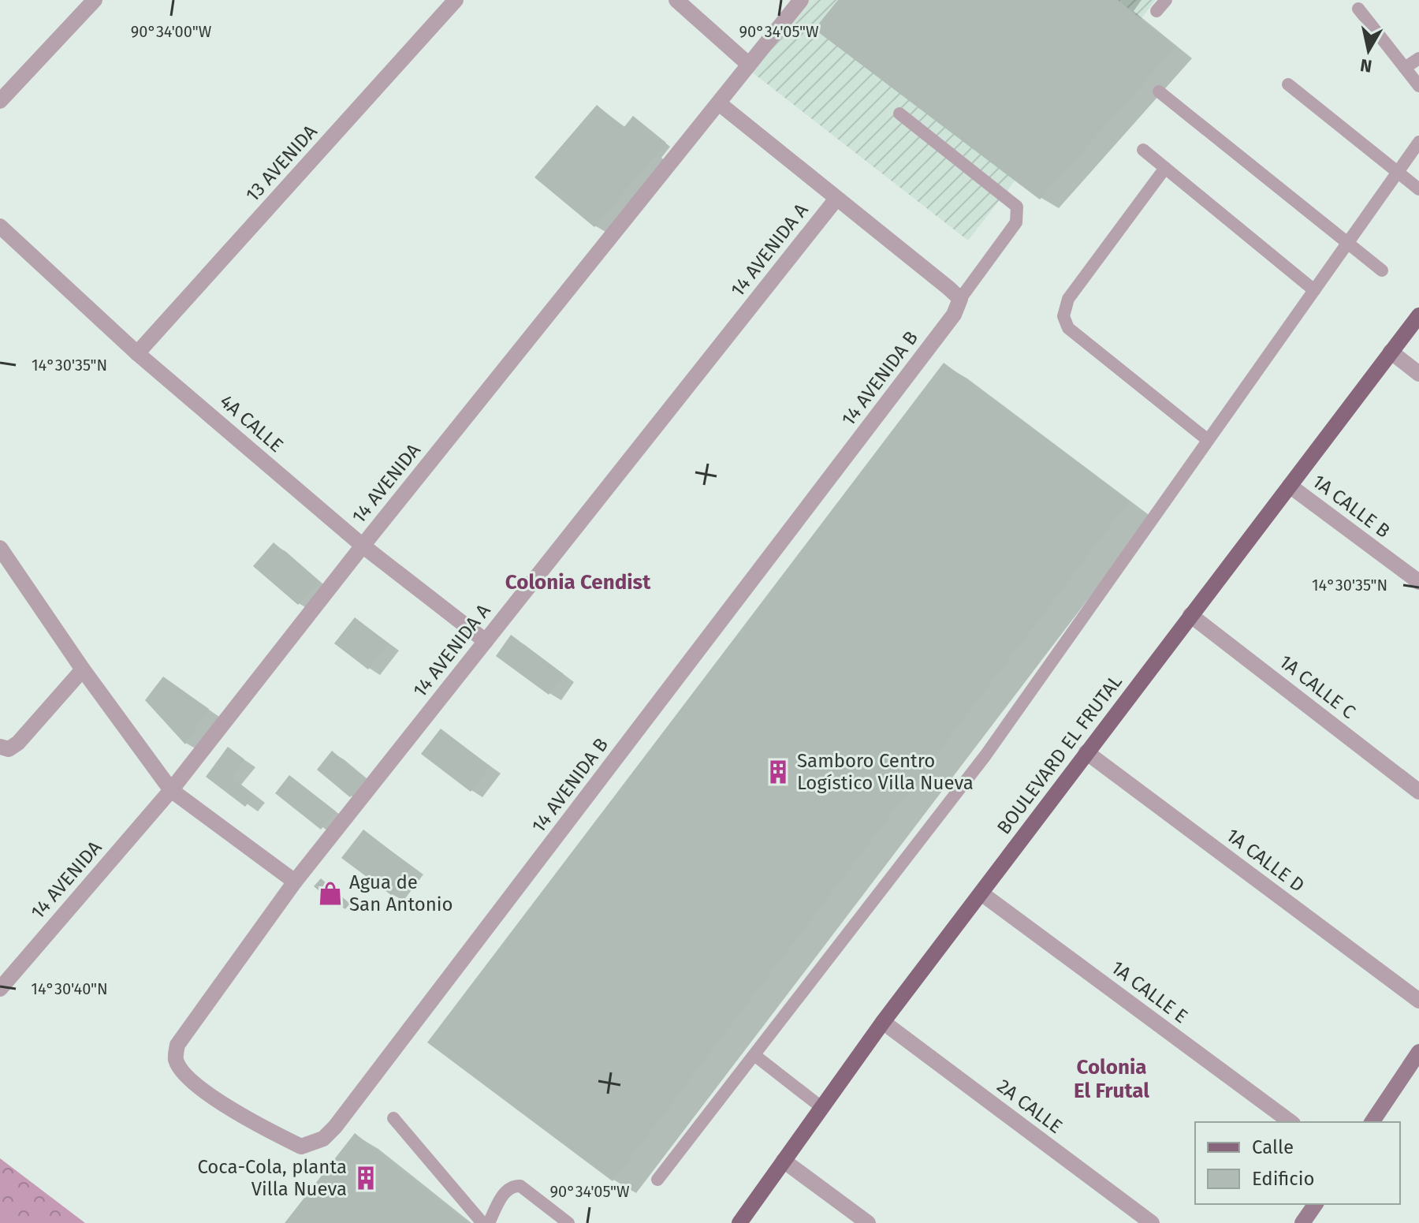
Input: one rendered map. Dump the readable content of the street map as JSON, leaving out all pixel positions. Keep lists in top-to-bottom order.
{
  "streets": {
    "main road": ["BOULEVARD EL FRUTAL"],
    "street": [
      "13 AVENIDA",
      "14 AVENIDA A",
      "14 AVENIDA B",
      "4A CALLE",
      "14 AVENIDA",
      "1A CALLE B",
      "1A CALLE C",
      "1A CALLE D",
      "1A CALLE E",
      "2A CALLE"
    ]
  },
  "crossings": [
    ["13 AVENIDA", "4A CALLE"],
    ["14 AVENIDA A", "14 AVENIDA B"],
    ["14 AVENIDA A", "4A CALLE"],
    ["4A CALLE", "14 AVENIDA"],
    ["1A CALLE B", "BOULEVARD EL FRUTAL"],
    ["1A CALLE C", "BOULEVARD EL FRUTAL"],
    ["BOULEVARD EL FRUTAL", "1A CALLE D"],
    ["BOULEVARD EL FRUTAL", "1A CALLE E"],
    ["BOULEVARD EL FRUTAL", "2A CALLE"]
  ],
  "districts": ["Colonia Cendist", "Colonia El Frutal"],
  "places": {
    "building": ["Samboro Centro Logístico Villa Nueva", "Coca-Cola, planta Villa Nueva"],
    "shop": ["Agua de San Antonio"]
  },
  "legend": ["Calle", "Edificio"],
  "north": "bottom",
  "coordinates": [
    "90°34'00\"W",
    "90°34'05\"W",
    "14°30'35\"N",
    "14°30'40\"N"
  ]
}
